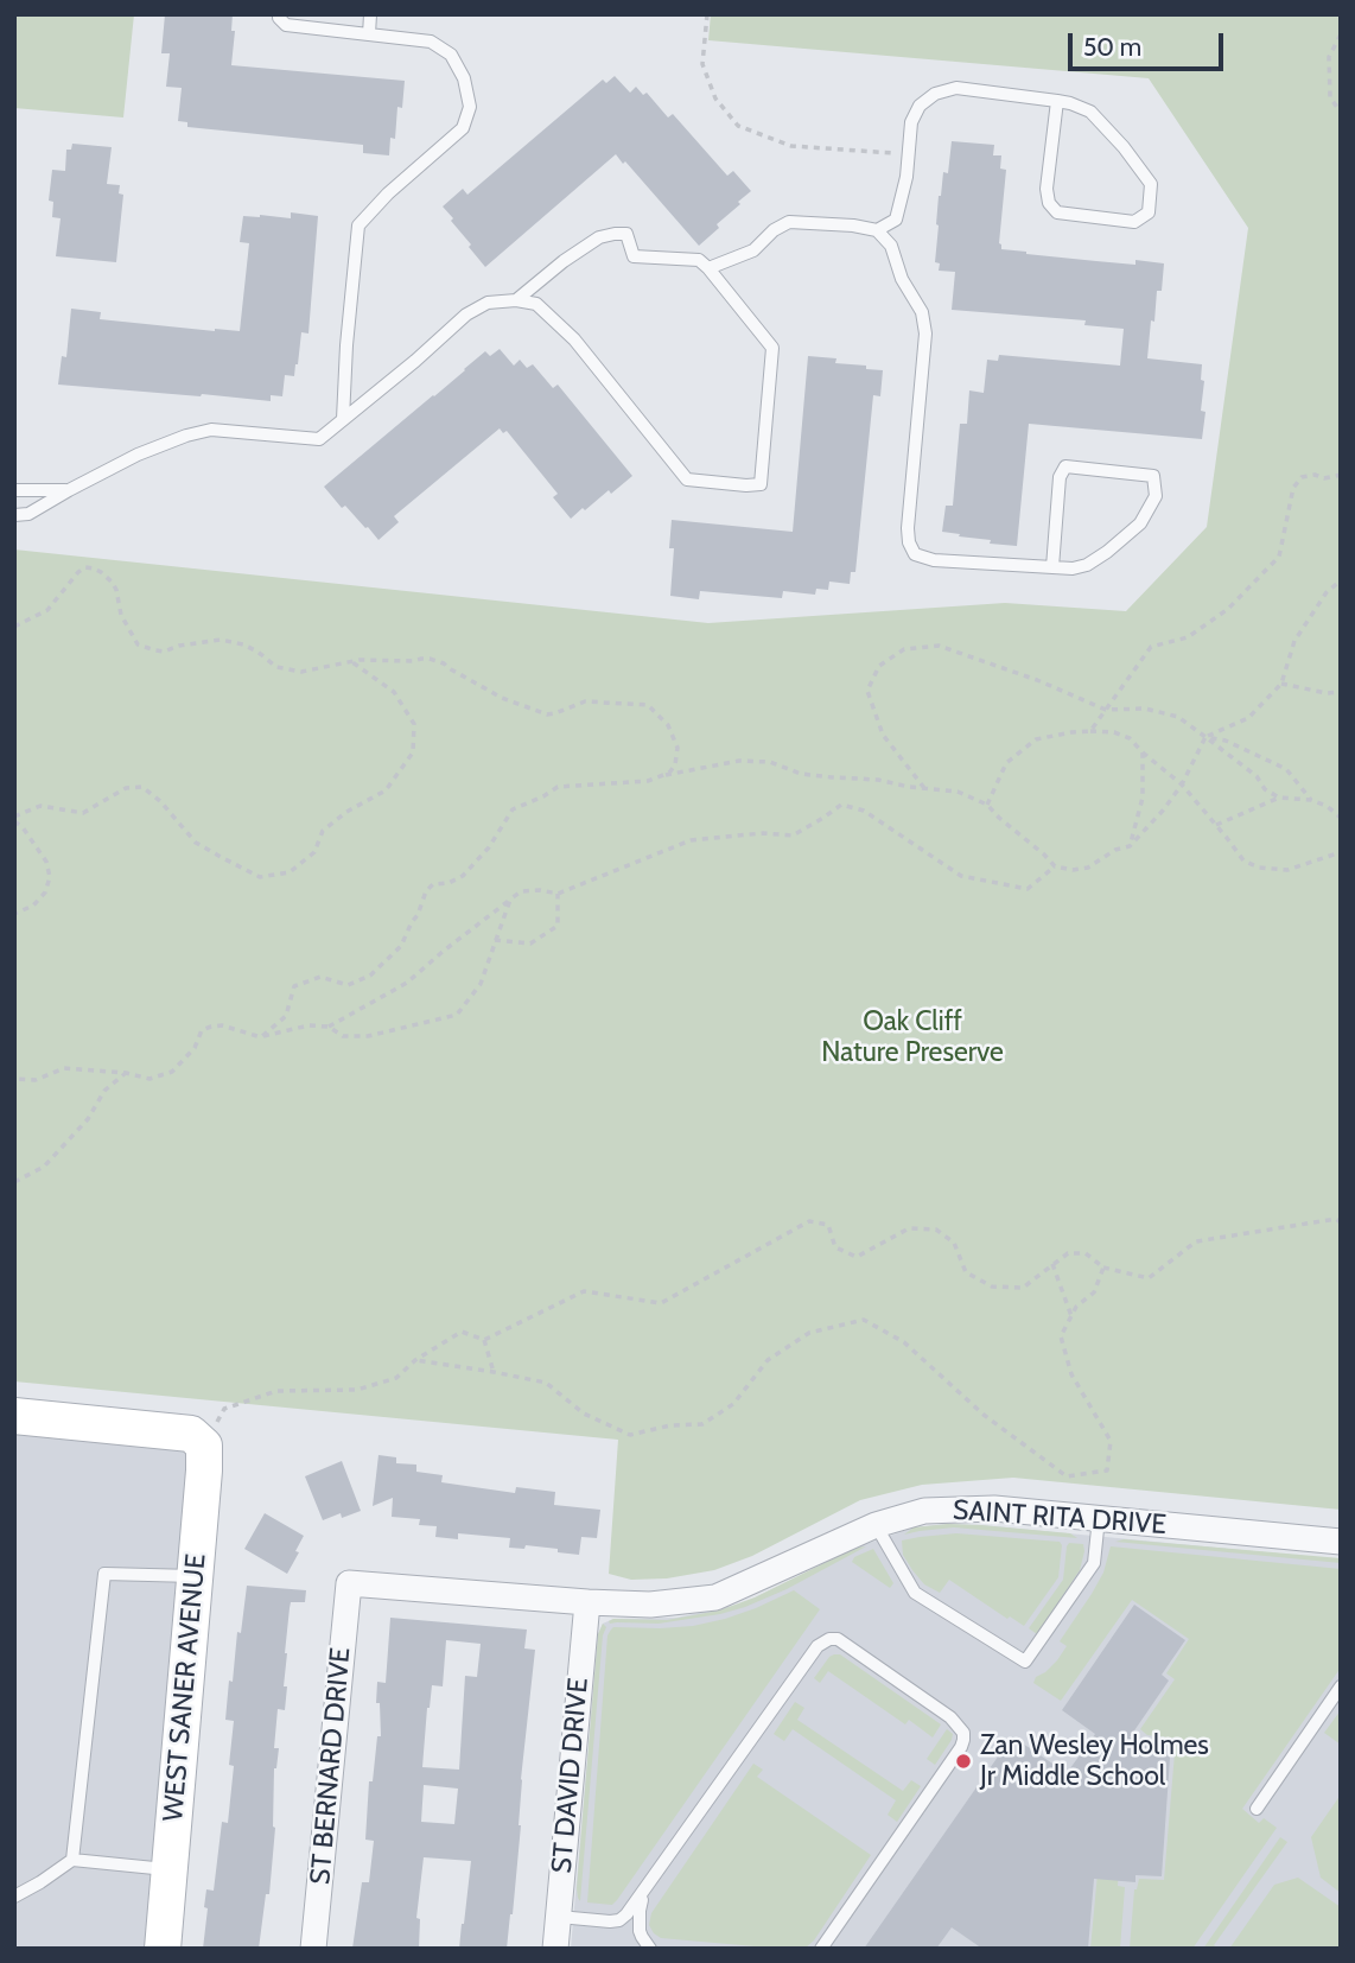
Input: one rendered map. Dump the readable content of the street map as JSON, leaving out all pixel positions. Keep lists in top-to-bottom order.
{
  "streets": {
    "street": [
      "SAINT RITA DRIVE",
      "WEST SANER AVENUE",
      "ST BERNARD DRIVE",
      "ST DAVID DRIVE"
    ]
  },
  "crossings": [
    ["SAINT RITA DRIVE", "ST BERNARD DRIVE"],
    ["SAINT RITA DRIVE", "ST DAVID DRIVE"]
  ],
  "parks": ["Oak Cliff Nature Preserve"],
  "places": ["Zan Wesley Holmes Jr Middle School"],
  "scale_bar": "50 m"
}
